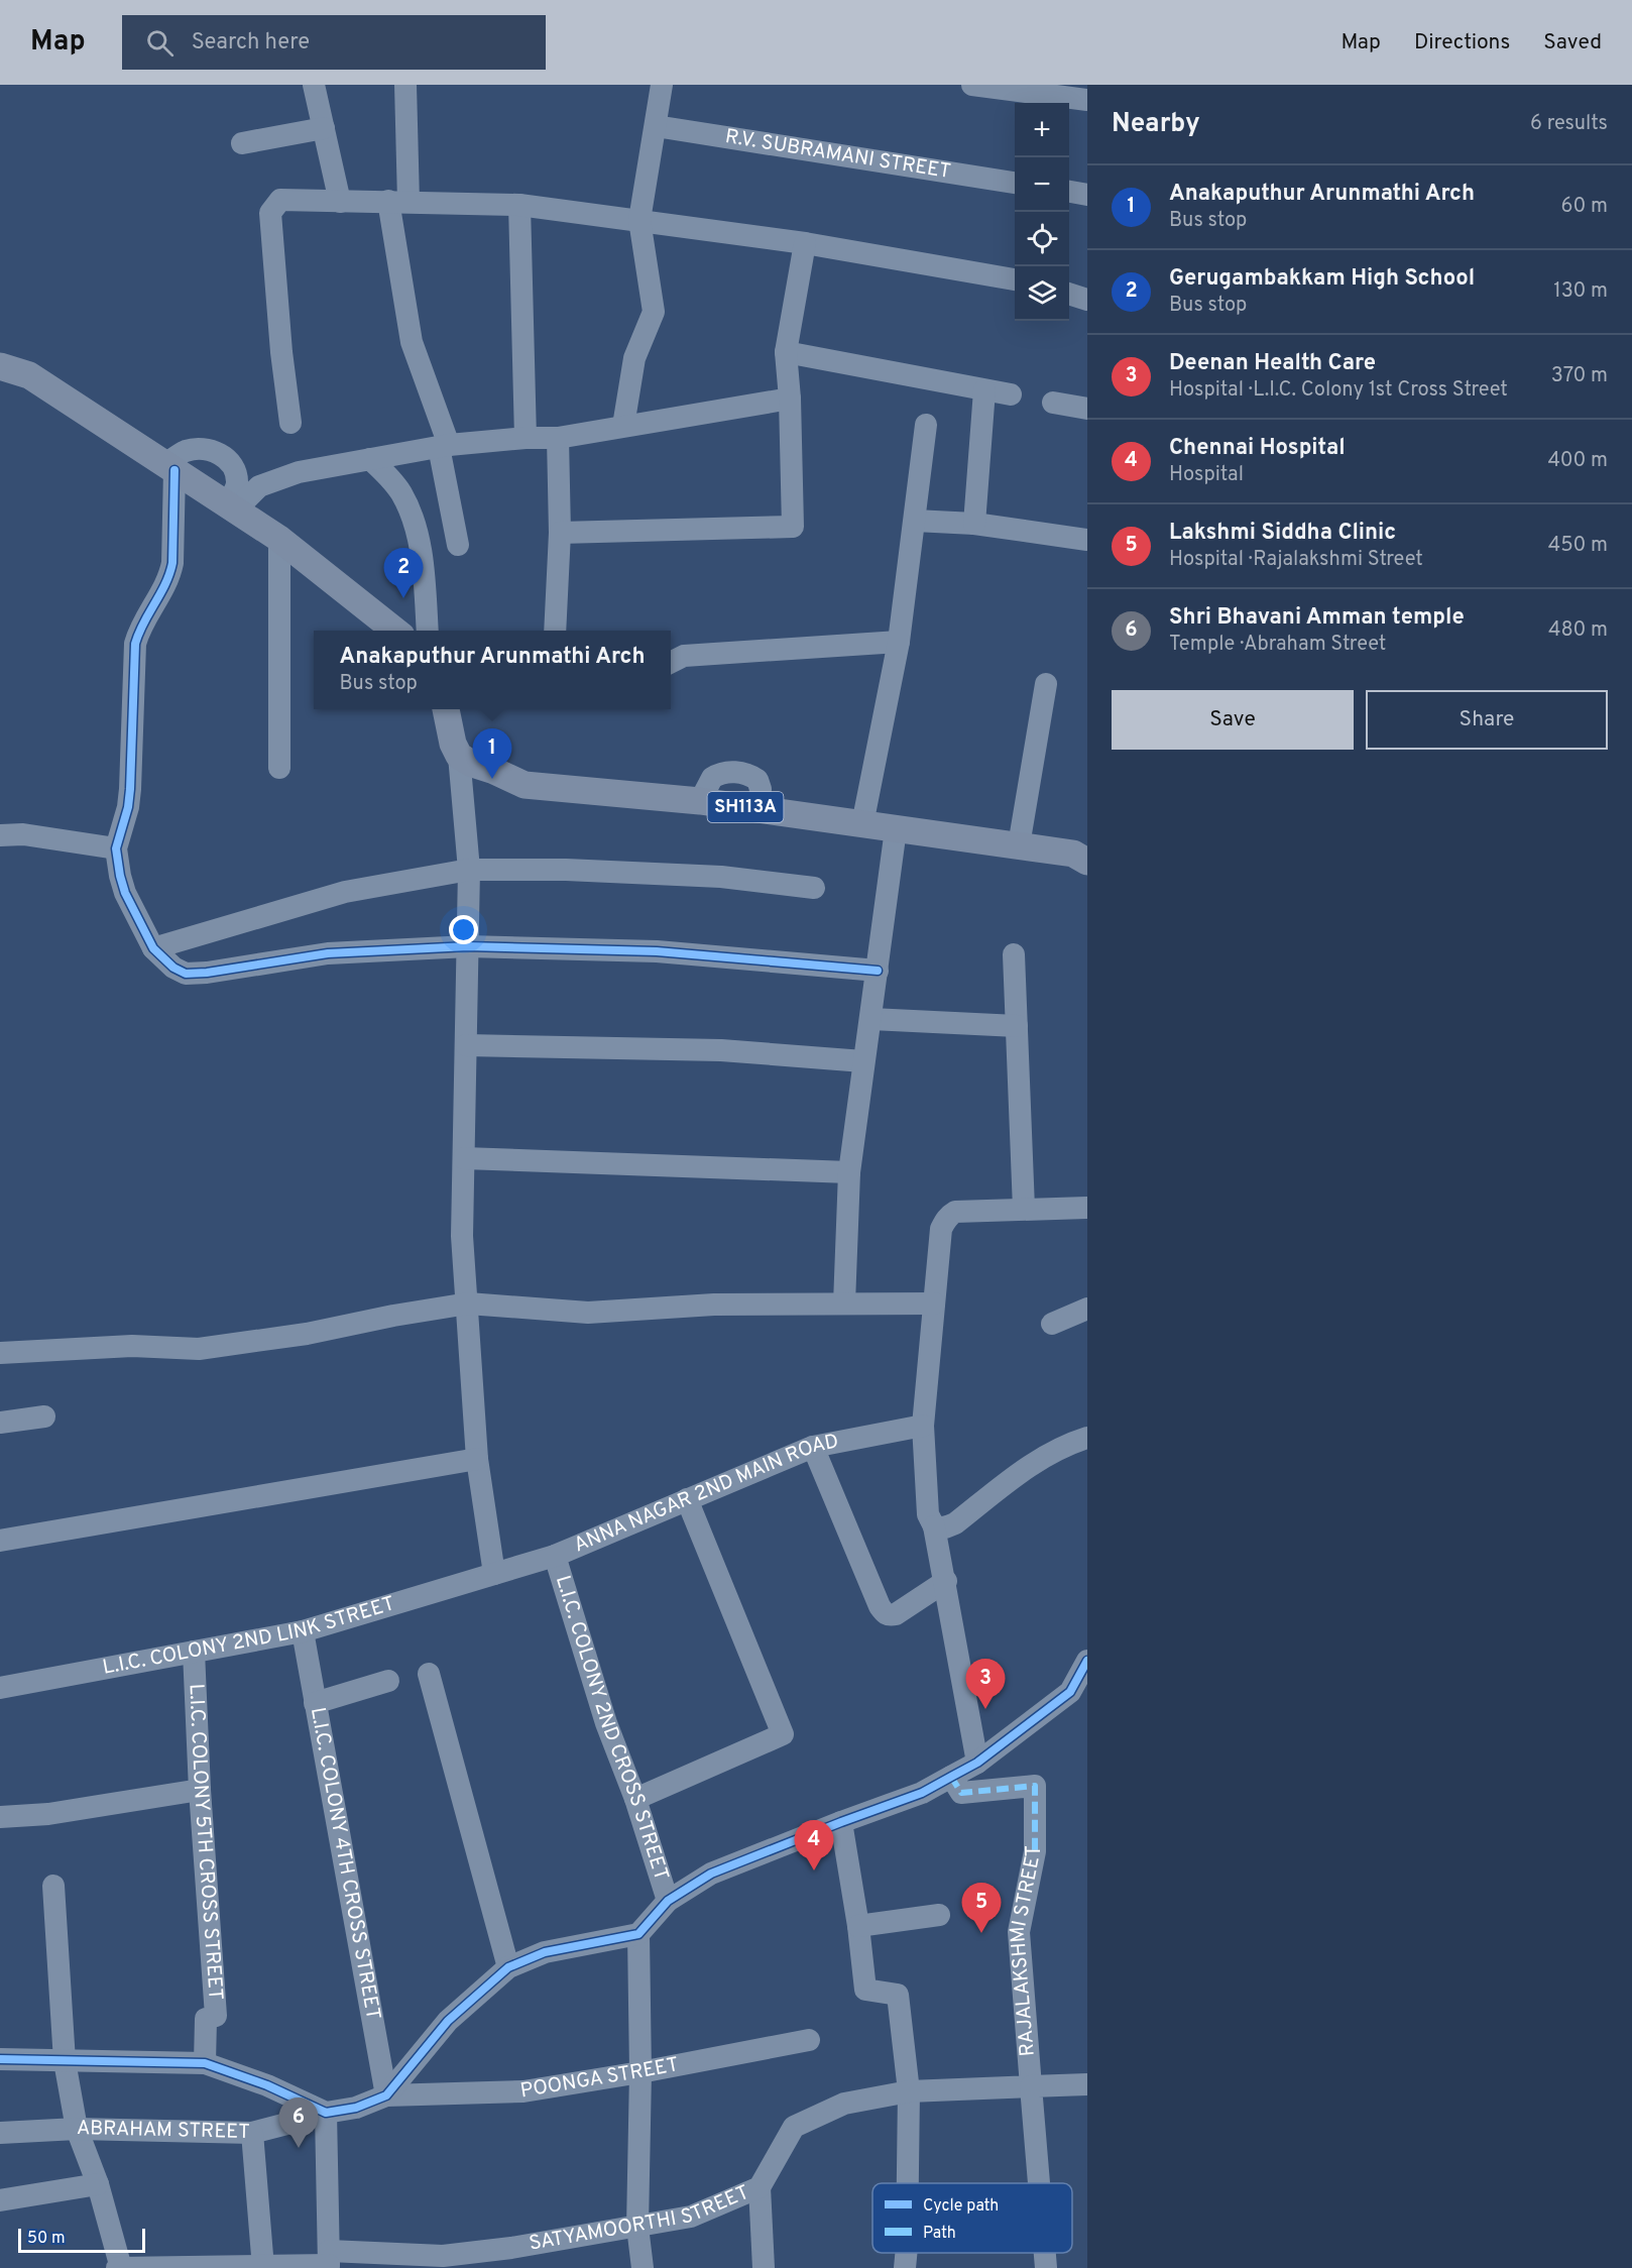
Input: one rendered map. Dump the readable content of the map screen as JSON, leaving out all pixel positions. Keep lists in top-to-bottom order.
{
  "streets": {
    "main road": ["SH113A"],
    "street": [
      "R.V. SUBRAMANI STREET",
      "ANNA NAGAR 2ND MAIN ROAD",
      "L.I.C. COLONY 2ND LINK STREET",
      "L.I.C. COLONY 2ND CROSS STREET",
      "L.I.C. COLONY 5TH CROSS STREET",
      "L.I.C. COLONY 4TH CROSS STREET",
      "RAJALAKSHMI STREET",
      "POONGA STREET",
      "ABRAHAM STREET",
      "SATYAMOORTHI STREET"
    ]
  },
  "crossings": [
    ["ANNA NAGAR 2ND MAIN ROAD", "L.I.C. COLONY 2ND LINK STREET"],
    ["ANNA NAGAR 2ND MAIN ROAD", "L.I.C. COLONY 2ND CROSS STREET"],
    ["L.I.C. COLONY 2ND LINK STREET", "L.I.C. COLONY 5TH CROSS STREET"],
    ["L.I.C. COLONY 2ND LINK STREET", "L.I.C. COLONY 4TH CROSS STREET"],
    ["L.I.C. COLONY 4TH CROSS STREET", "POONGA STREET"],
    ["L.I.C. COLONY 4TH CROSS STREET", "ABRAHAM STREET"],
    ["RAJALAKSHMI STREET", "SATYAMOORTHI STREET"],
    ["POONGA STREET", "ABRAHAM STREET"]
  ],
  "legend": ["Cycle path", "Path"],
  "scale_bar": "50 m",
  "page": {
    "header": "Map",
    "search": "Search here",
    "nav": ["Map", "Directions", "Saved"],
    "heading": ["Nearby", "6 results"],
    "map_buttons": ["+", "−"],
    "list": [
      {
        "mark": "1",
        "name": "Anakaputhur Arunmathi Arch",
        "note": "Bus stop",
        "value": "60 m"
      },
      {
        "mark": "2",
        "name": "Gerugambakkam High School",
        "note": "Bus stop",
        "value": "130 m"
      },
      {
        "mark": "3",
        "name": "Deenan Health Care",
        "note": "Hospital · L.I.C. Colony 1st Cross Street",
        "value": "370 m"
      },
      {
        "mark": "4",
        "name": "Chennai Hospital",
        "note": "Hospital",
        "value": "400 m"
      },
      {
        "mark": "5",
        "name": "Lakshmi Siddha Clinic",
        "note": "Hospital · Rajalakshmi Street",
        "value": "450 m"
      },
      {
        "mark": "6",
        "name": "Shri Bhavani Amman temple",
        "note": "Temple · Abraham Street",
        "value": "480 m"
      }
    ],
    "pins": [
      "2",
      "1",
      "3",
      "4",
      "5",
      "6"
    ],
    "popup": ["Anakaputhur Arunmathi Arch", "Bus stop"],
    "buttons": ["Save", "Share"],
    "scale": "50 m"
  }
}
